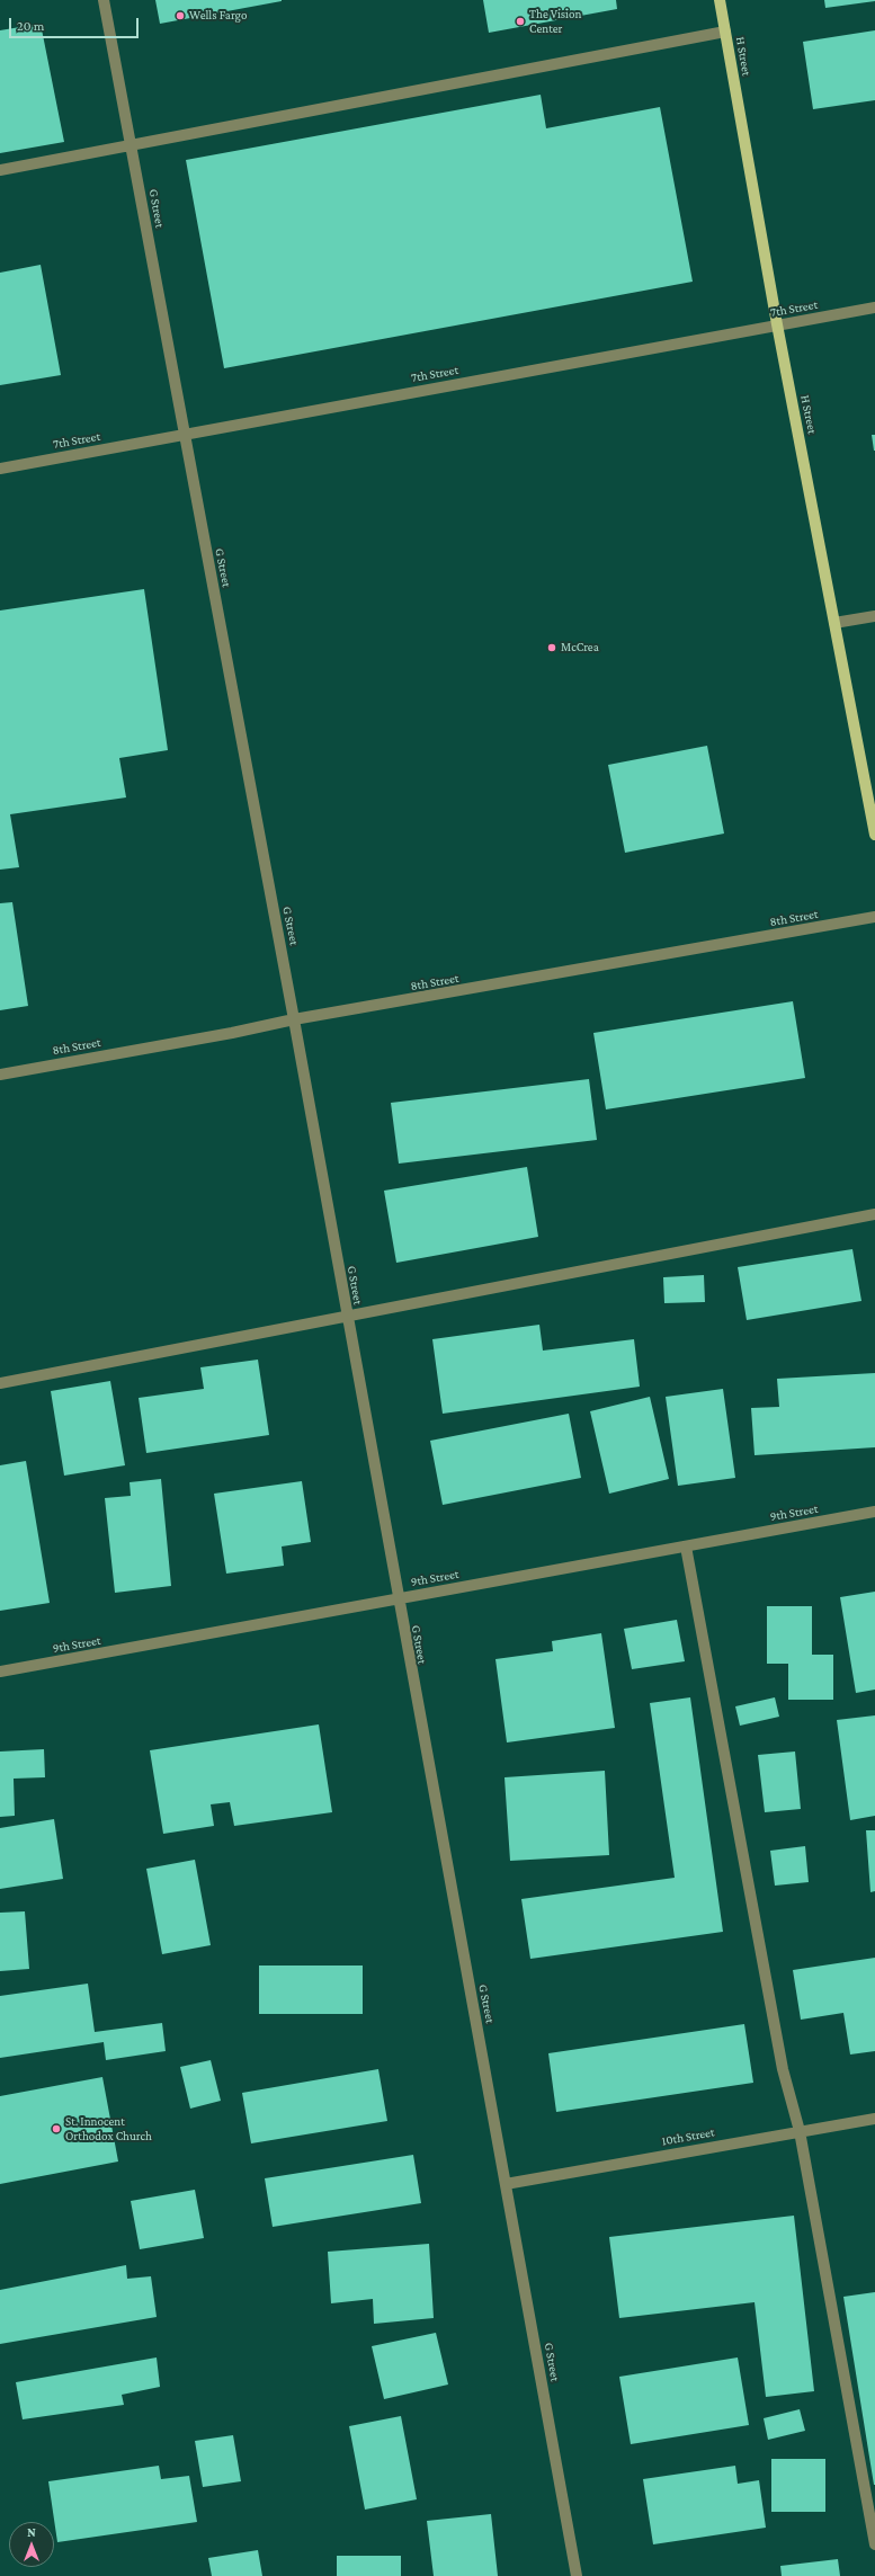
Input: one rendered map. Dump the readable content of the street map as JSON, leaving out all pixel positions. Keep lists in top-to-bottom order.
{
  "streets": {
    "main road": ["H Street"],
    "street": [
      "G Street",
      "7th Street",
      "8th Street",
      "9th Street",
      "10th Street"
    ]
  },
  "crossings": [
    ["H Street", "7th Street"],
    ["G Street", "7th Street"],
    ["G Street", "8th Street"],
    ["G Street", "9th Street"],
    ["G Street", "10th Street"]
  ],
  "places": [
    "Wells Fargo",
    "The Vision Center",
    "McCrea",
    "St. Innocent Orthodox Church"
  ],
  "scale_bar": "20 m",
  "north": "top"
}
